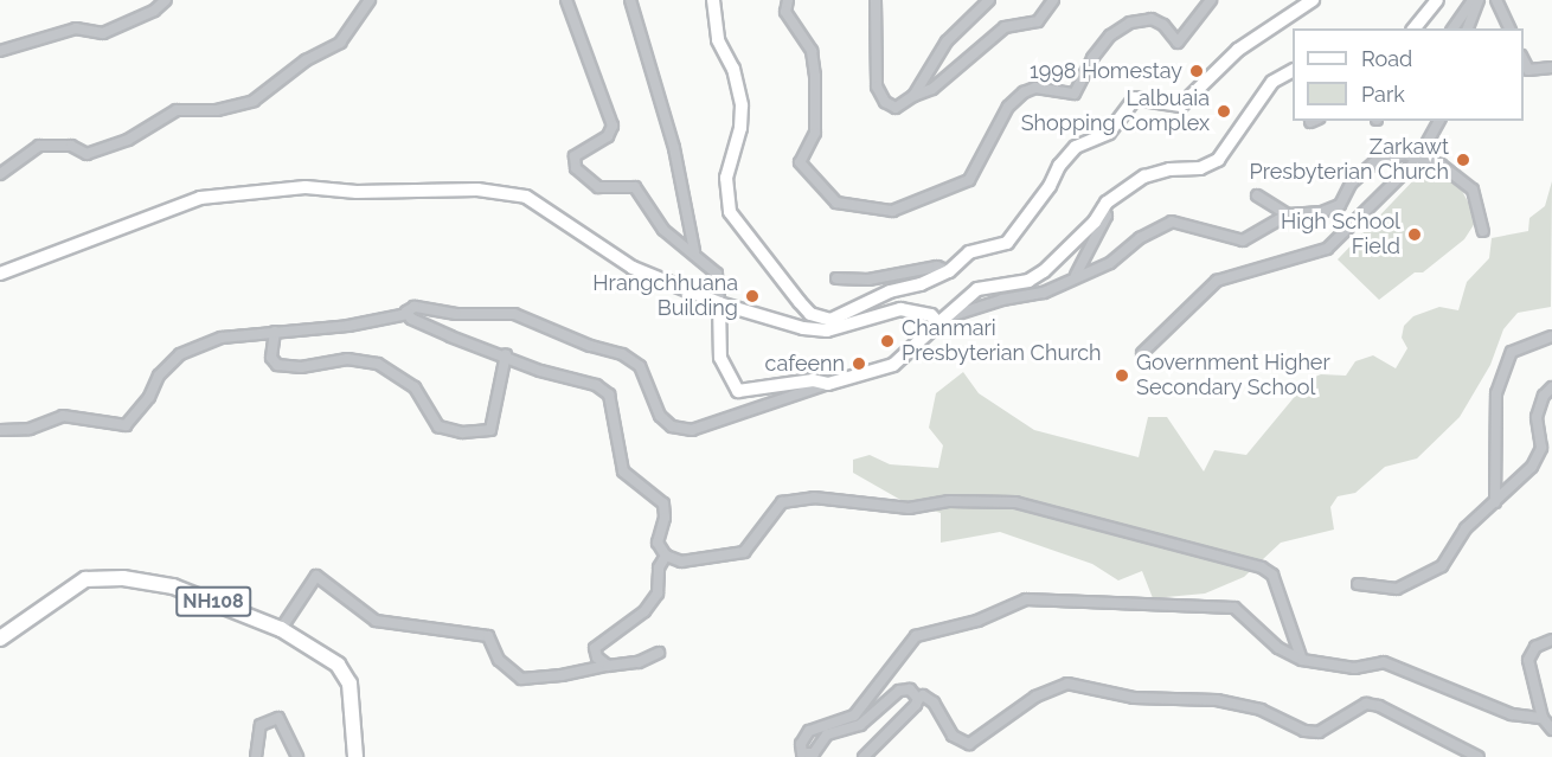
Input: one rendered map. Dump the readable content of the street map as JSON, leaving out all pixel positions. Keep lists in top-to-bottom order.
{
  "streets": {
    "highway": ["NH108"]
  },
  "places": [
    "1998 Homestay",
    "Lalbuaia Shopping Complex",
    "Zarkawt Presbyterian Church",
    "High School Field",
    "Hrangchhuana Building",
    "Chanmari Presbyterian Church",
    "cafeenn",
    "Government Higher Secondary School"
  ],
  "legend": ["Road", "Park"]
}
